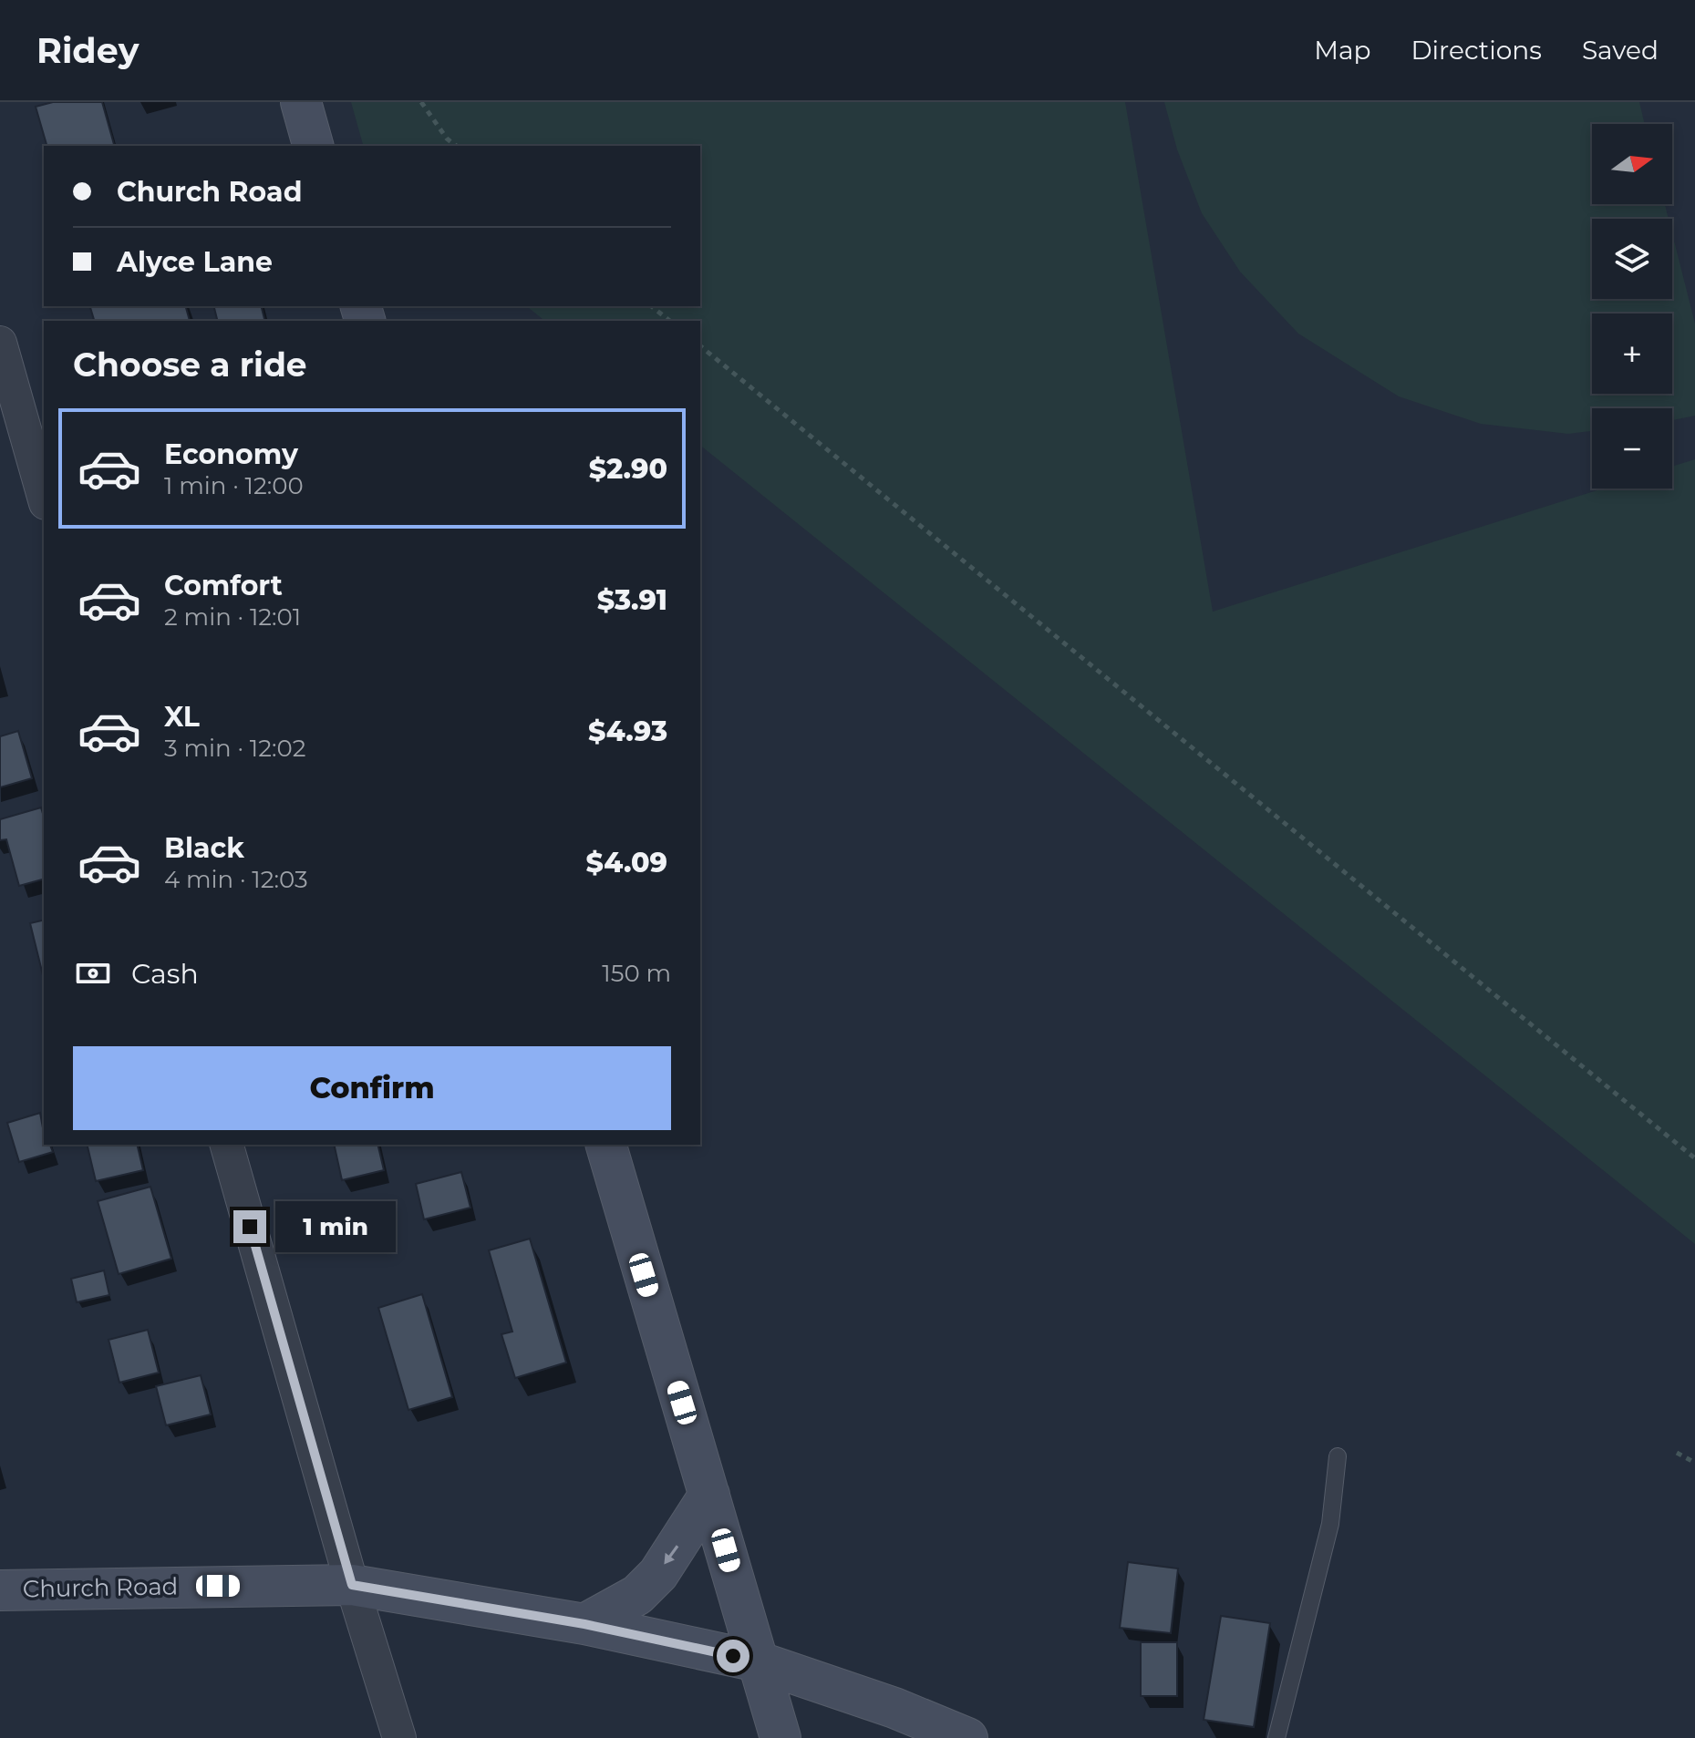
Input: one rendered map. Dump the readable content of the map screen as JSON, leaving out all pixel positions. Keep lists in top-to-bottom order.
{
  "streets": {
    "street": ["Church Road"]
  },
  "north": "right",
  "page": {
    "header": "Ridey",
    "nav": ["Map", "Directions", "Saved"],
    "map_buttons": ["+", "−"],
    "banner": ["Church Road", "Alyce Lane"],
    "heading": "Choose a ride",
    "list": [
      {
        "name": "Economy",
        "note": "1 min · 12:00",
        "value": "$2.90"
      },
      {
        "name": "Comfort",
        "note": "2 min · 12:01",
        "value": "$3.91"
      },
      {
        "name": "XL",
        "note": "3 min · 12:02",
        "value": "$4.93"
      },
      {
        "name": "Black",
        "note": "4 min · 12:03",
        "value": "$4.09"
      }
    ],
    "pay": ["Cash", "150 m"],
    "buttons": "Confirm",
    "bubble": "1 min"
  }
}
